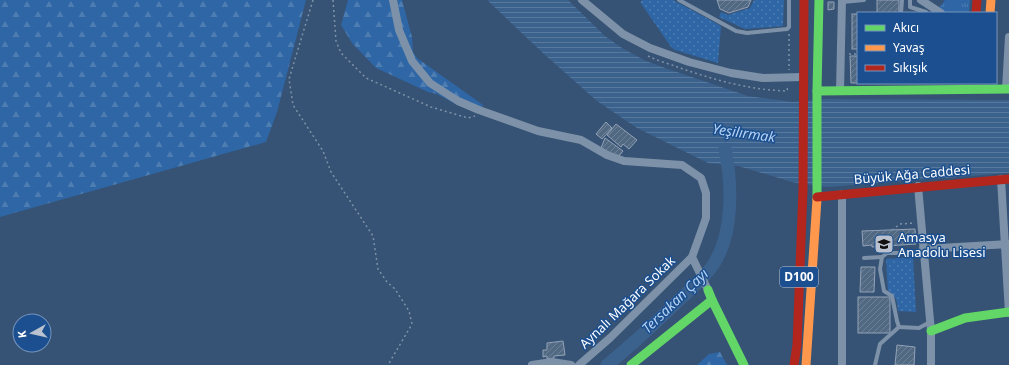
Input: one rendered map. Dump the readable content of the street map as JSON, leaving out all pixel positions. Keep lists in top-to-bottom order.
{
  "streets": {
    "main road": ["Büyük Ağa Caddesi", "D100"],
    "street": ["Aynalı Mağara Sokak"]
  },
  "crossings": [
    ["Büyük Ağa Caddesi", "D100"]
  ],
  "water": ["Yeşilırmak", "Tersakan Çayı"],
  "places": {
    "school or university": ["Amasya Anadolu Lisesi"]
  },
  "legend": ["Akıcı", "Yavaş", "Sıkışık"],
  "north": "left"
}
